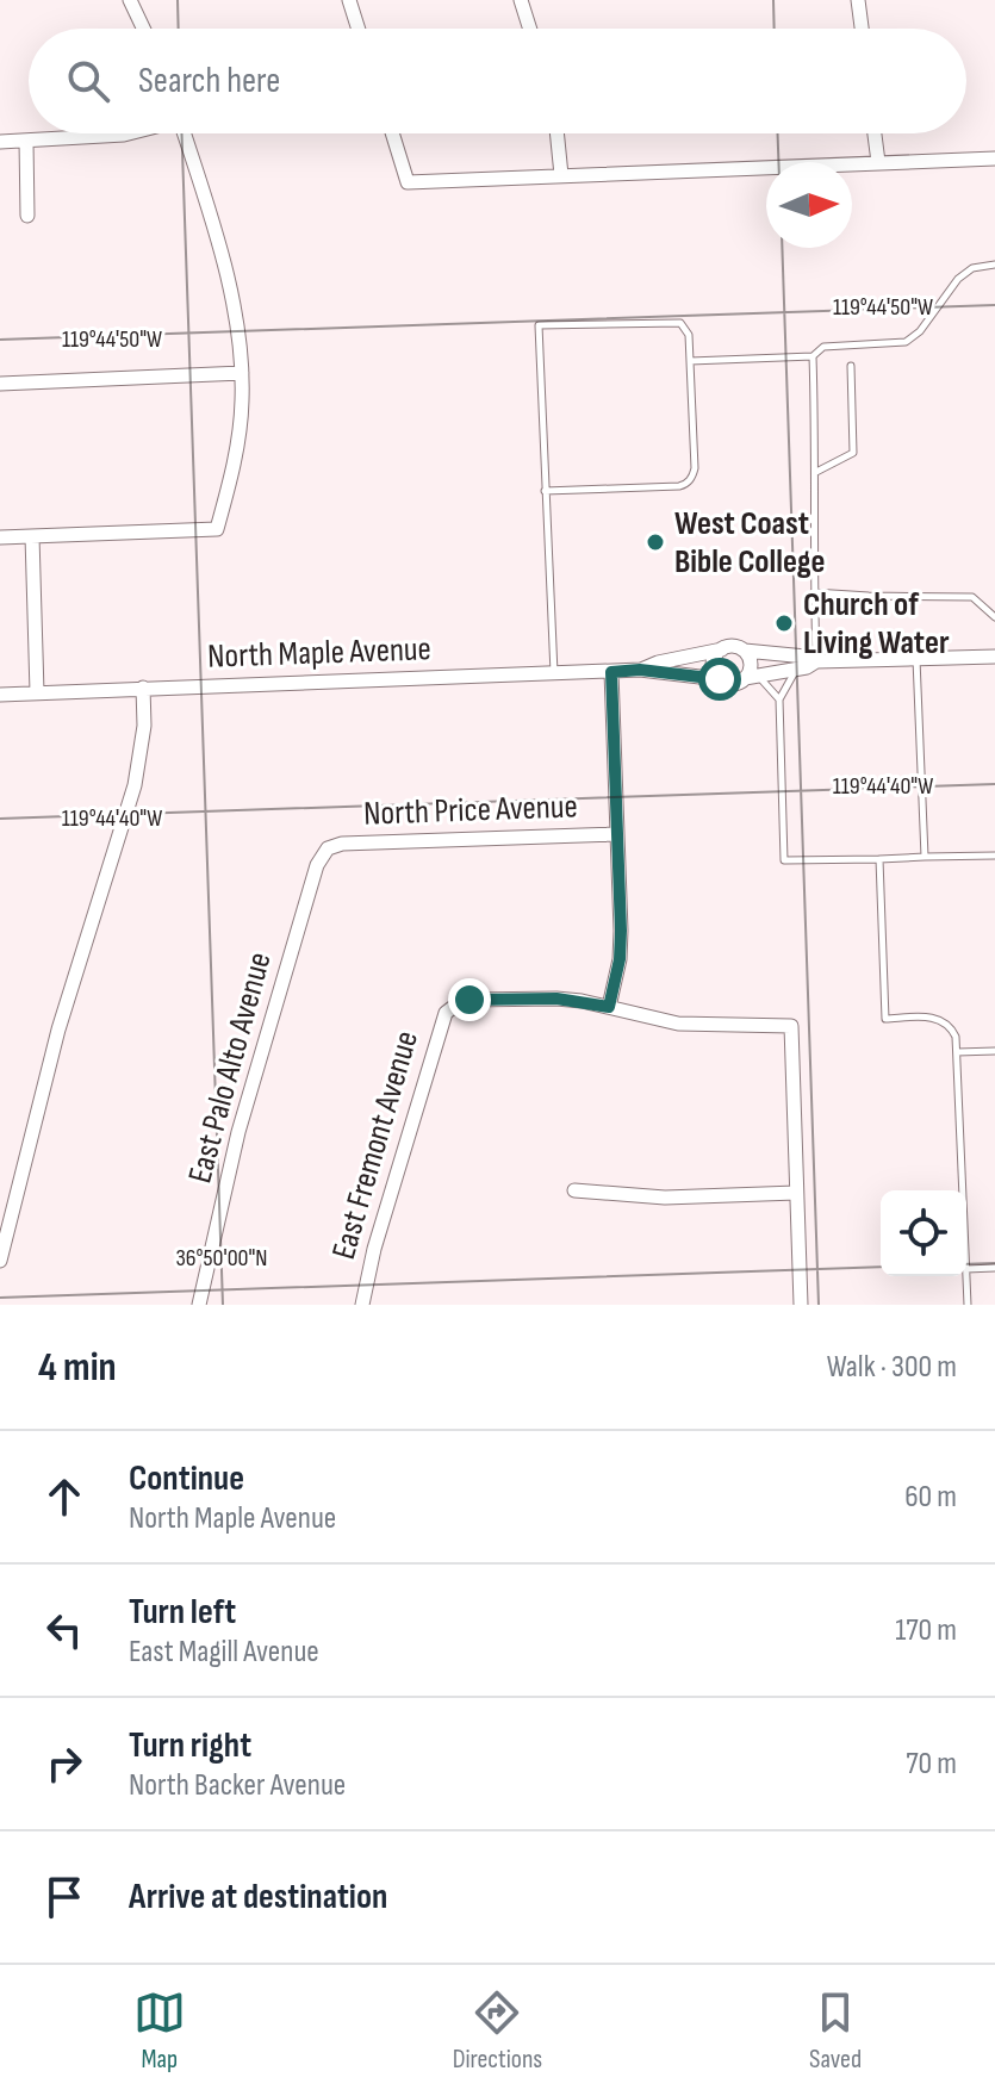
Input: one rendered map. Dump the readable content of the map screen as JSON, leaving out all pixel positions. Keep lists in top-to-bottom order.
{
  "streets": {
    "street": [
      "North Maple Avenue",
      "North Price Avenue",
      "East Palo Alto Avenue",
      "East Fremont Avenue"
    ]
  },
  "crossings": [
    ["North Price Avenue", "East Palo Alto Avenue"]
  ],
  "places": ["West Coast Bible College", "Church of Living Water"],
  "north": "right",
  "page": {
    "search": "Search here",
    "heading": ["4 min", "Walk · 300 m"],
    "list": [
      ["Continue", "North Maple Avenue", "60 m"],
      ["Turn left", "East Magill Avenue", "170 m"],
      ["Turn right", "North Backer Avenue", "70 m"],
      "Arrive at destination"
    ],
    "nav": ["Map", "Directions", "Saved"]
  },
  "coordinates": ["119°44'50\"W", "119°44'40\"W", "36°50'00\"N"]
}
